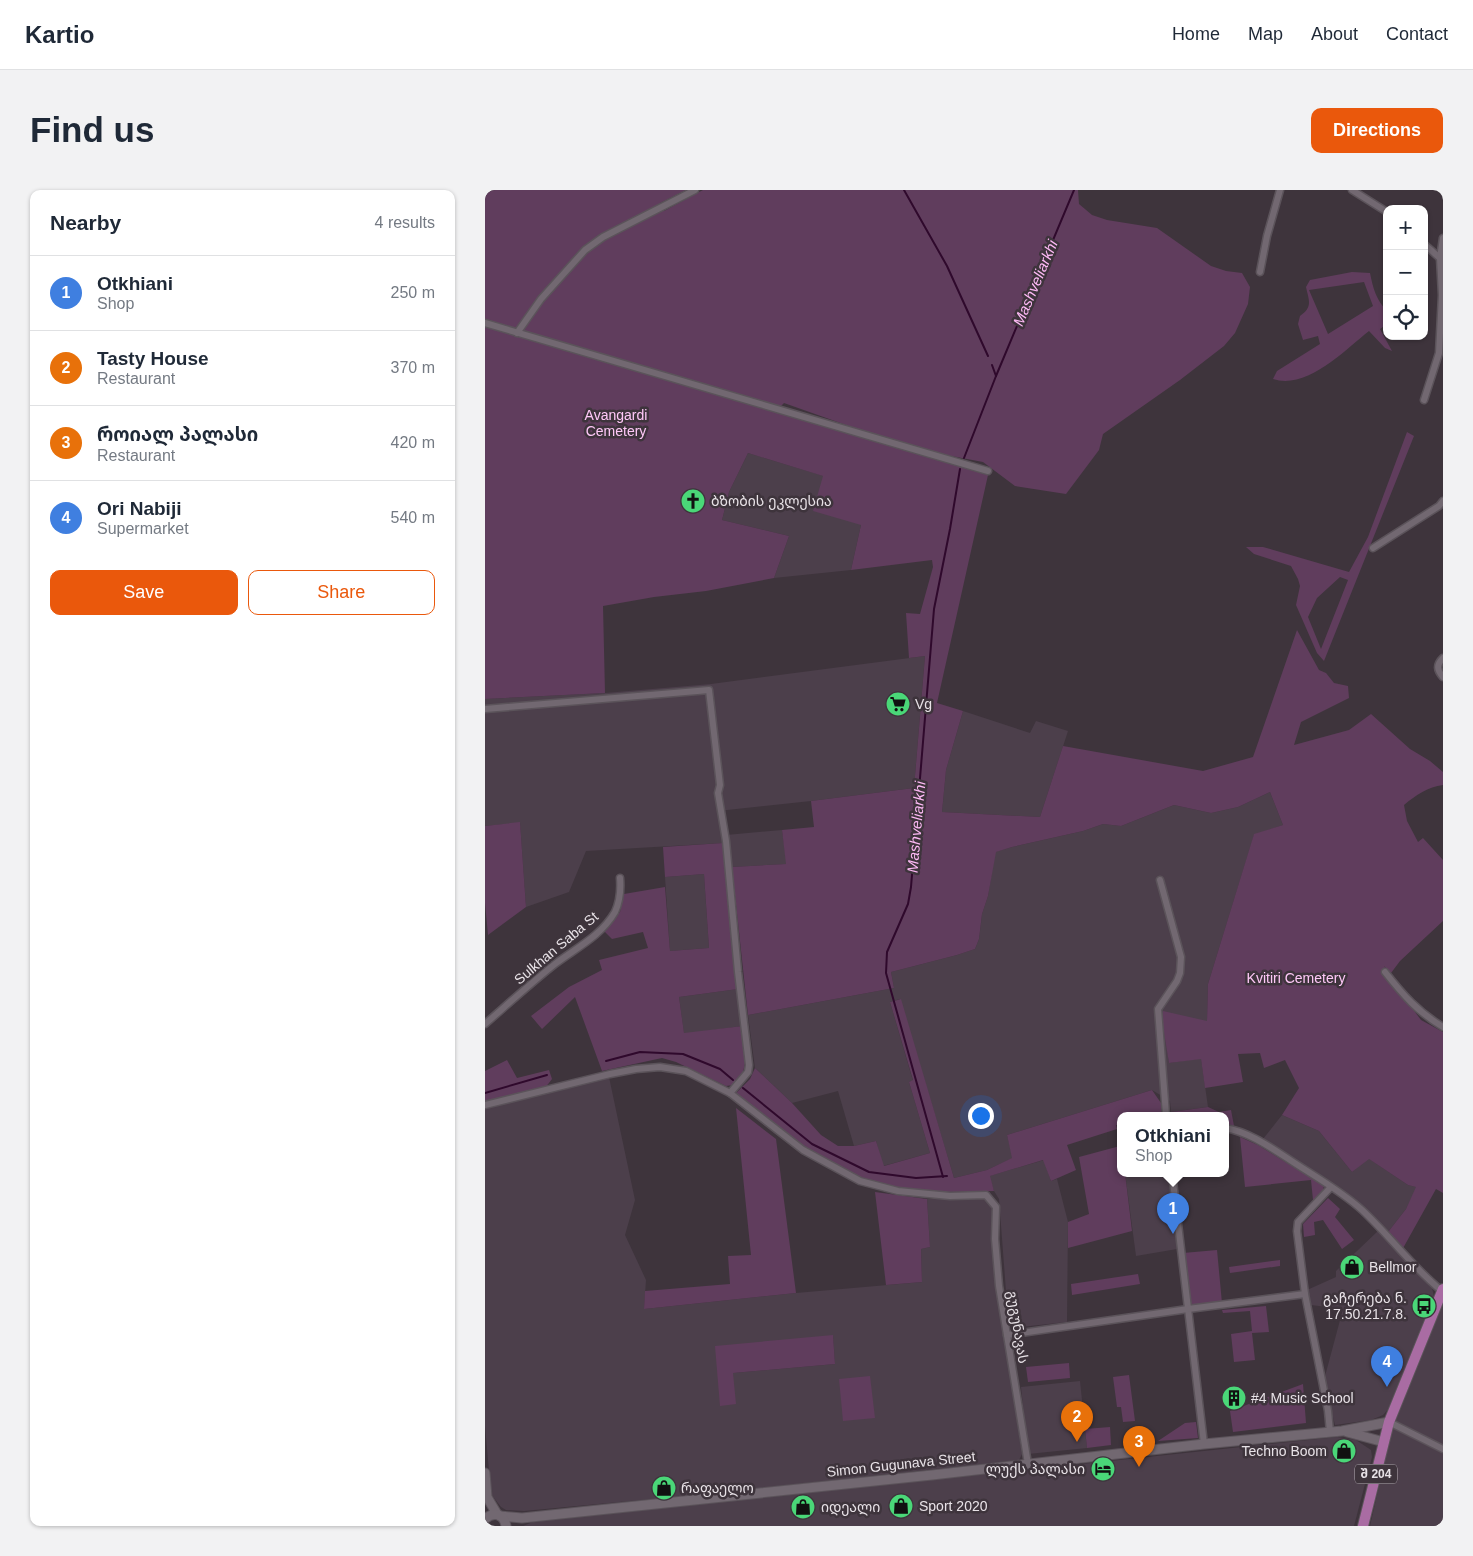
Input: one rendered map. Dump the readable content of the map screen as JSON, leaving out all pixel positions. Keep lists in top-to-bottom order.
{
  "streets": {
    "main road": ["Simon Gugunava Street", "შ 204"],
    "street": ["Sulkhan Saba St", "გუგუნავას"]
  },
  "crossings": [
    ["გუგუნავას", "Simon Gugunava Street"],
    ["Simon Gugunava Street", "შ 204"]
  ],
  "water": ["Mashveliarkhi"],
  "parks": ["Avangardi Cemetery", "Kvitiri Cemetery"],
  "places": {
    "church": ["ბზობის ეკლესია"],
    "supermarket": ["Vg"],
    "shop": [
      "Bellmor",
      "Techno Boom",
      "რაფაელო",
      "Sport 2020",
      "იდეალი"
    ],
    "bus stop": ["გაჩერება ნ. 17.50.21.7.8."],
    "building": ["#4 Music School"],
    "hotel": ["ლუქს პალასი"]
  },
  "page": {
    "header": "Kartio",
    "nav": [
      "Home",
      "Map",
      "About",
      "Contact"
    ],
    "buttons": [
      "Directions",
      ["Save", "Share"]
    ],
    "title": "Find us",
    "heading": ["Nearby", "4 results"],
    "map_buttons": ["+", "−"],
    "list": [
      {
        "mark": "1",
        "name": "Otkhiani",
        "note": "Shop",
        "value": "250 m"
      },
      {
        "mark": "2",
        "name": "Tasty House",
        "note": "Restaurant",
        "value": "370 m"
      },
      {
        "mark": "3",
        "name": "როიალ პალასი",
        "note": "Restaurant",
        "value": "420 m"
      },
      {
        "mark": "4",
        "name": "Ori Nabiji",
        "note": "Supermarket",
        "value": "540 m"
      }
    ],
    "popup": ["Otkhiani", "Shop"],
    "pins": [
      "1",
      "4",
      "2",
      "3"
    ]
  }
}
